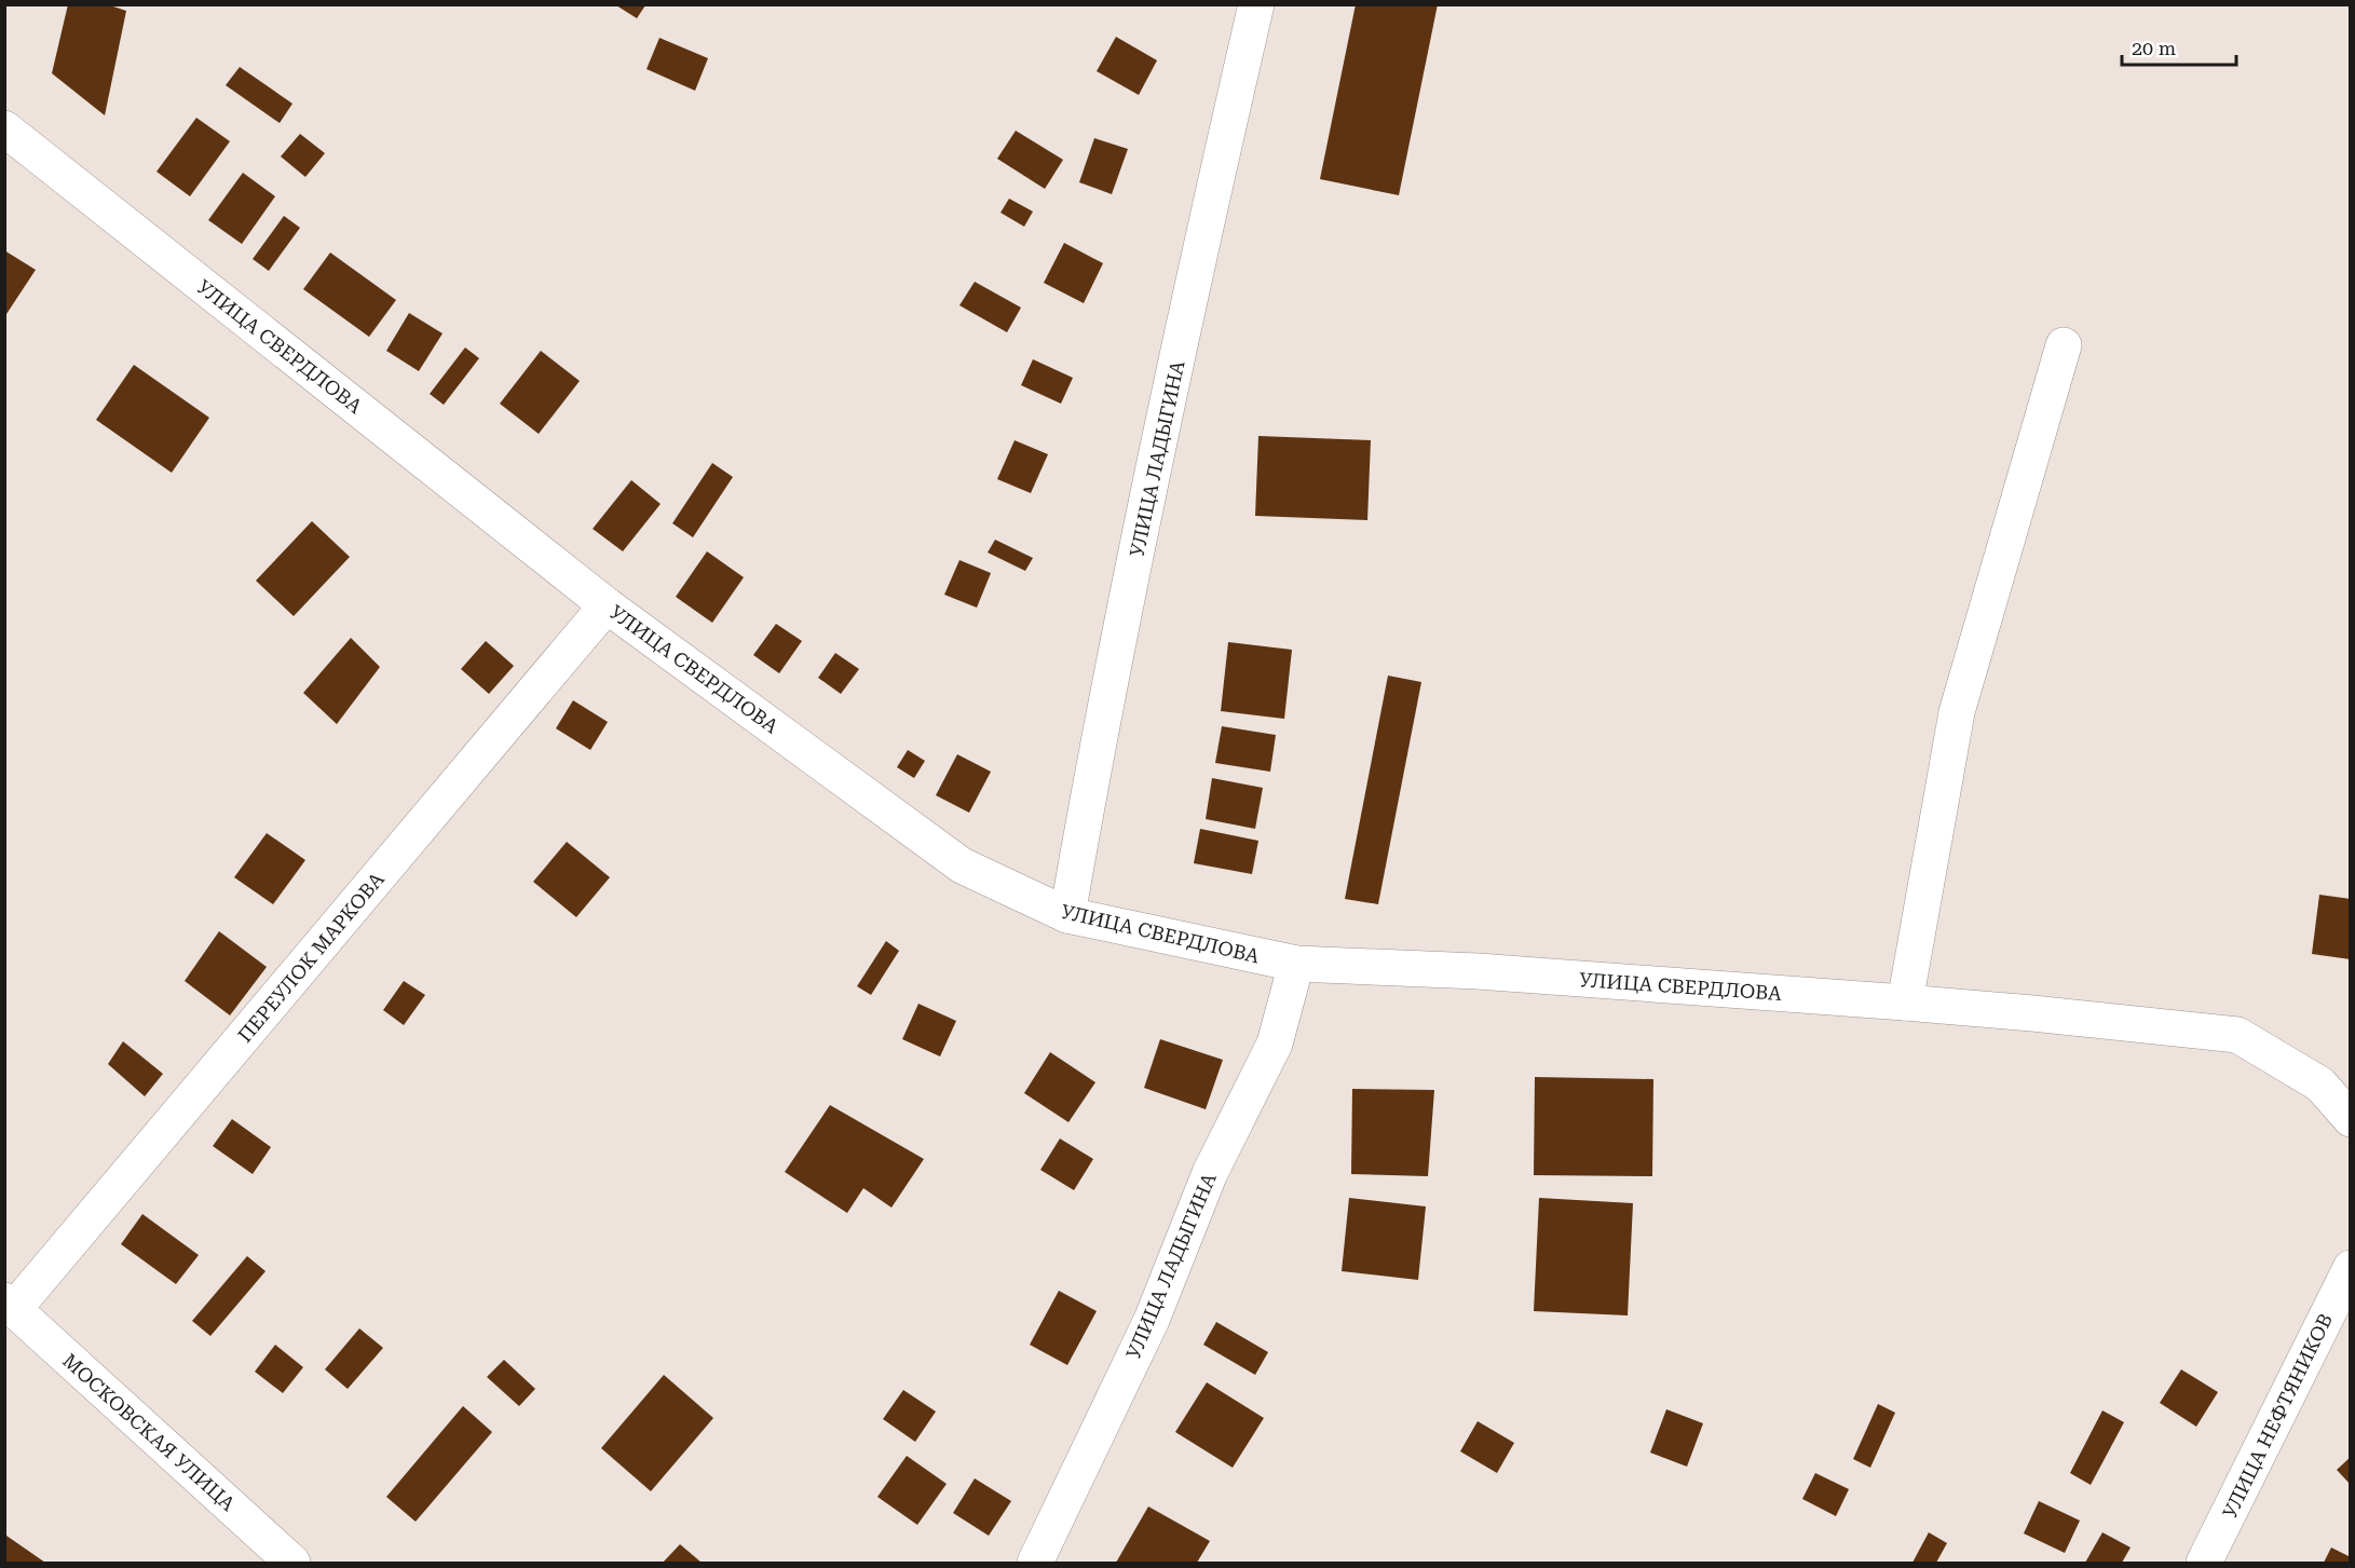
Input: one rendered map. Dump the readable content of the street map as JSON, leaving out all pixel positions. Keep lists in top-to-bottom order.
{
  "streets": {
    "street": [
      "УЛИЦА СВЕРДЛОВА",
      "УЛИЦА ЛАДЫГИНА",
      "ПЕРЕУЛОК МАРКОВА",
      "УЛИЦА НЕФТЯНИКОВ",
      "МОСКОВСКАЯ УЛИЦА"
    ]
  },
  "crossings": [
    ["УЛИЦА СВЕРДЛОВА", "УЛИЦА ЛАДЫГИНА"],
    ["УЛИЦА СВЕРДЛОВА", "ПЕРЕУЛОК МАРКОВА"],
    ["ПЕРЕУЛОК МАРКОВА", "МОСКОВСКАЯ УЛИЦА"]
  ],
  "scale_bar": "20 m"
}
